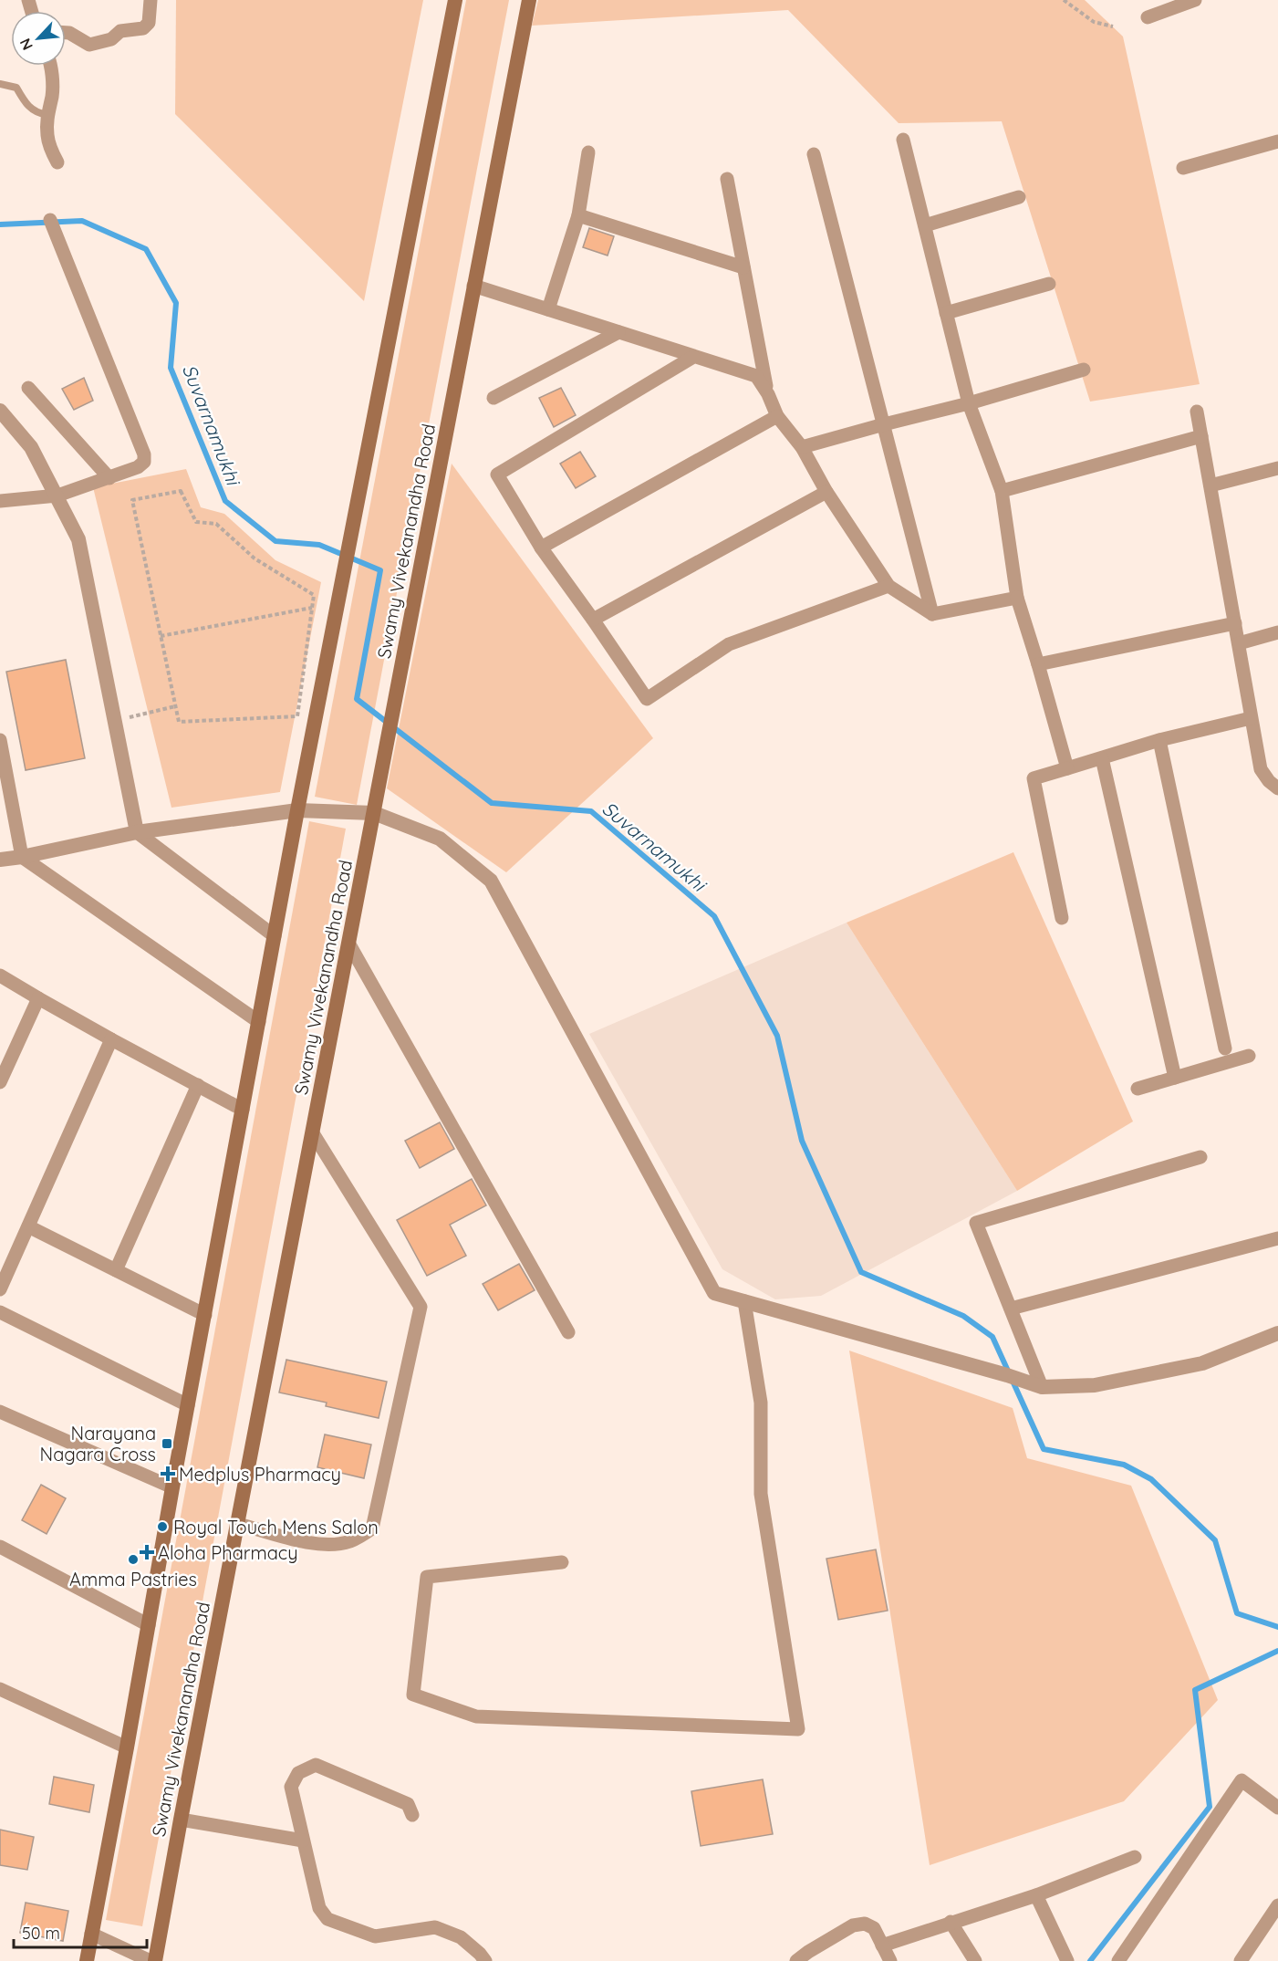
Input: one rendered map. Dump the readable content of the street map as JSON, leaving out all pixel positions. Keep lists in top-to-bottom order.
{
  "streets": {
    "main road": ["Swamy Vivekanandha Road"]
  },
  "water": ["Suvarnamukhi"],
  "places": {
    "transit": ["Narayana Nagara Cross"],
    "health": ["Medplus Pharmacy", "Aloha Pharmacy"],
    "other": ["Royal Touch Mens Salon", "Amma Pastries"]
  },
  "scale_bar": "50 m",
  "north": "bottom left"
}
